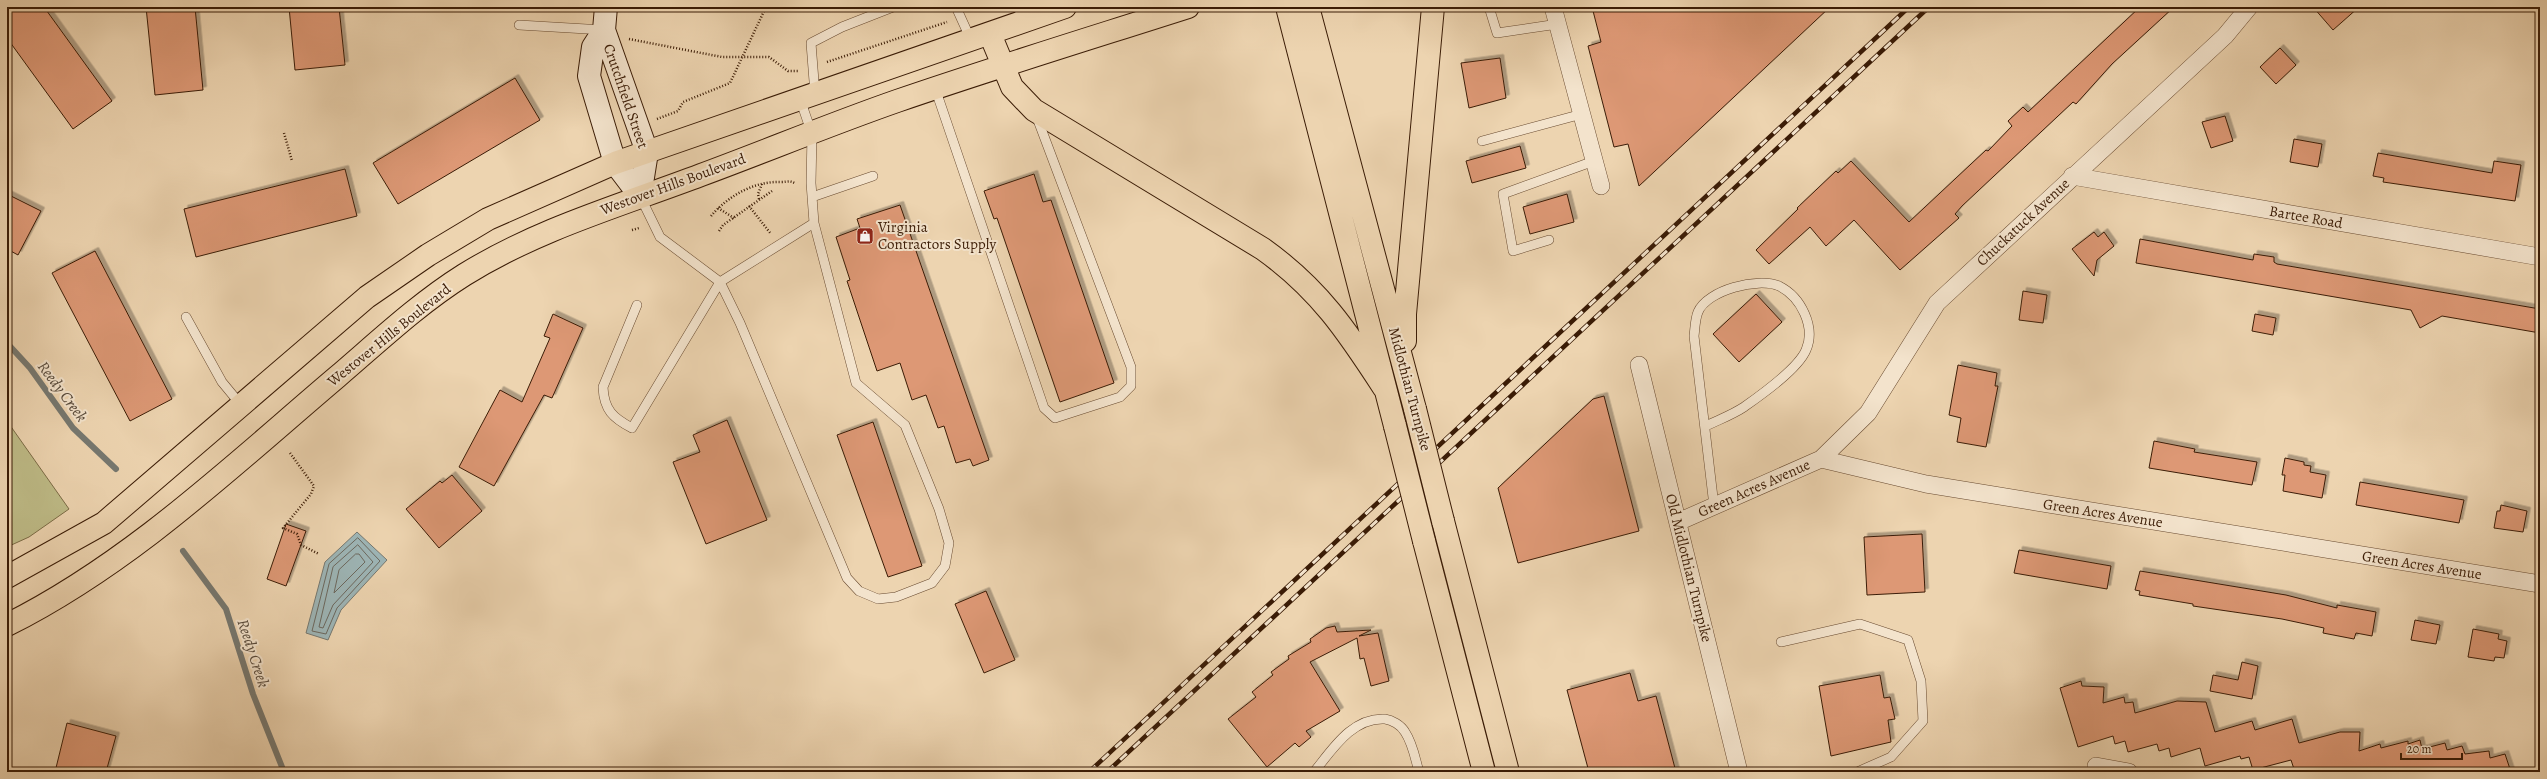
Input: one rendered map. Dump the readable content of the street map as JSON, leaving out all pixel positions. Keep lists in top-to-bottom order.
{
  "streets": {
    "main road": ["Westover Hills Boulevard", "Midlothian Turnpike"],
    "street": [
      "Crutchfield Street",
      "Bartee Road",
      "Chuckatuck Avenue",
      "Green Acres Avenue",
      "Old Midlothian Turnpike"
    ]
  },
  "crossings": [
    ["Crutchfield Street", "Westover Hills Boulevard"],
    ["Bartee Road", "Chuckatuck Avenue"],
    ["Chuckatuck Avenue", "Green Acres Avenue"],
    ["Green Acres Avenue", "Old Midlothian Turnpike"]
  ],
  "water": ["Reedy Creek"],
  "places": {
    "shop": ["Virginia Contractors Supply"]
  },
  "scale_bar": "20 m"
}
